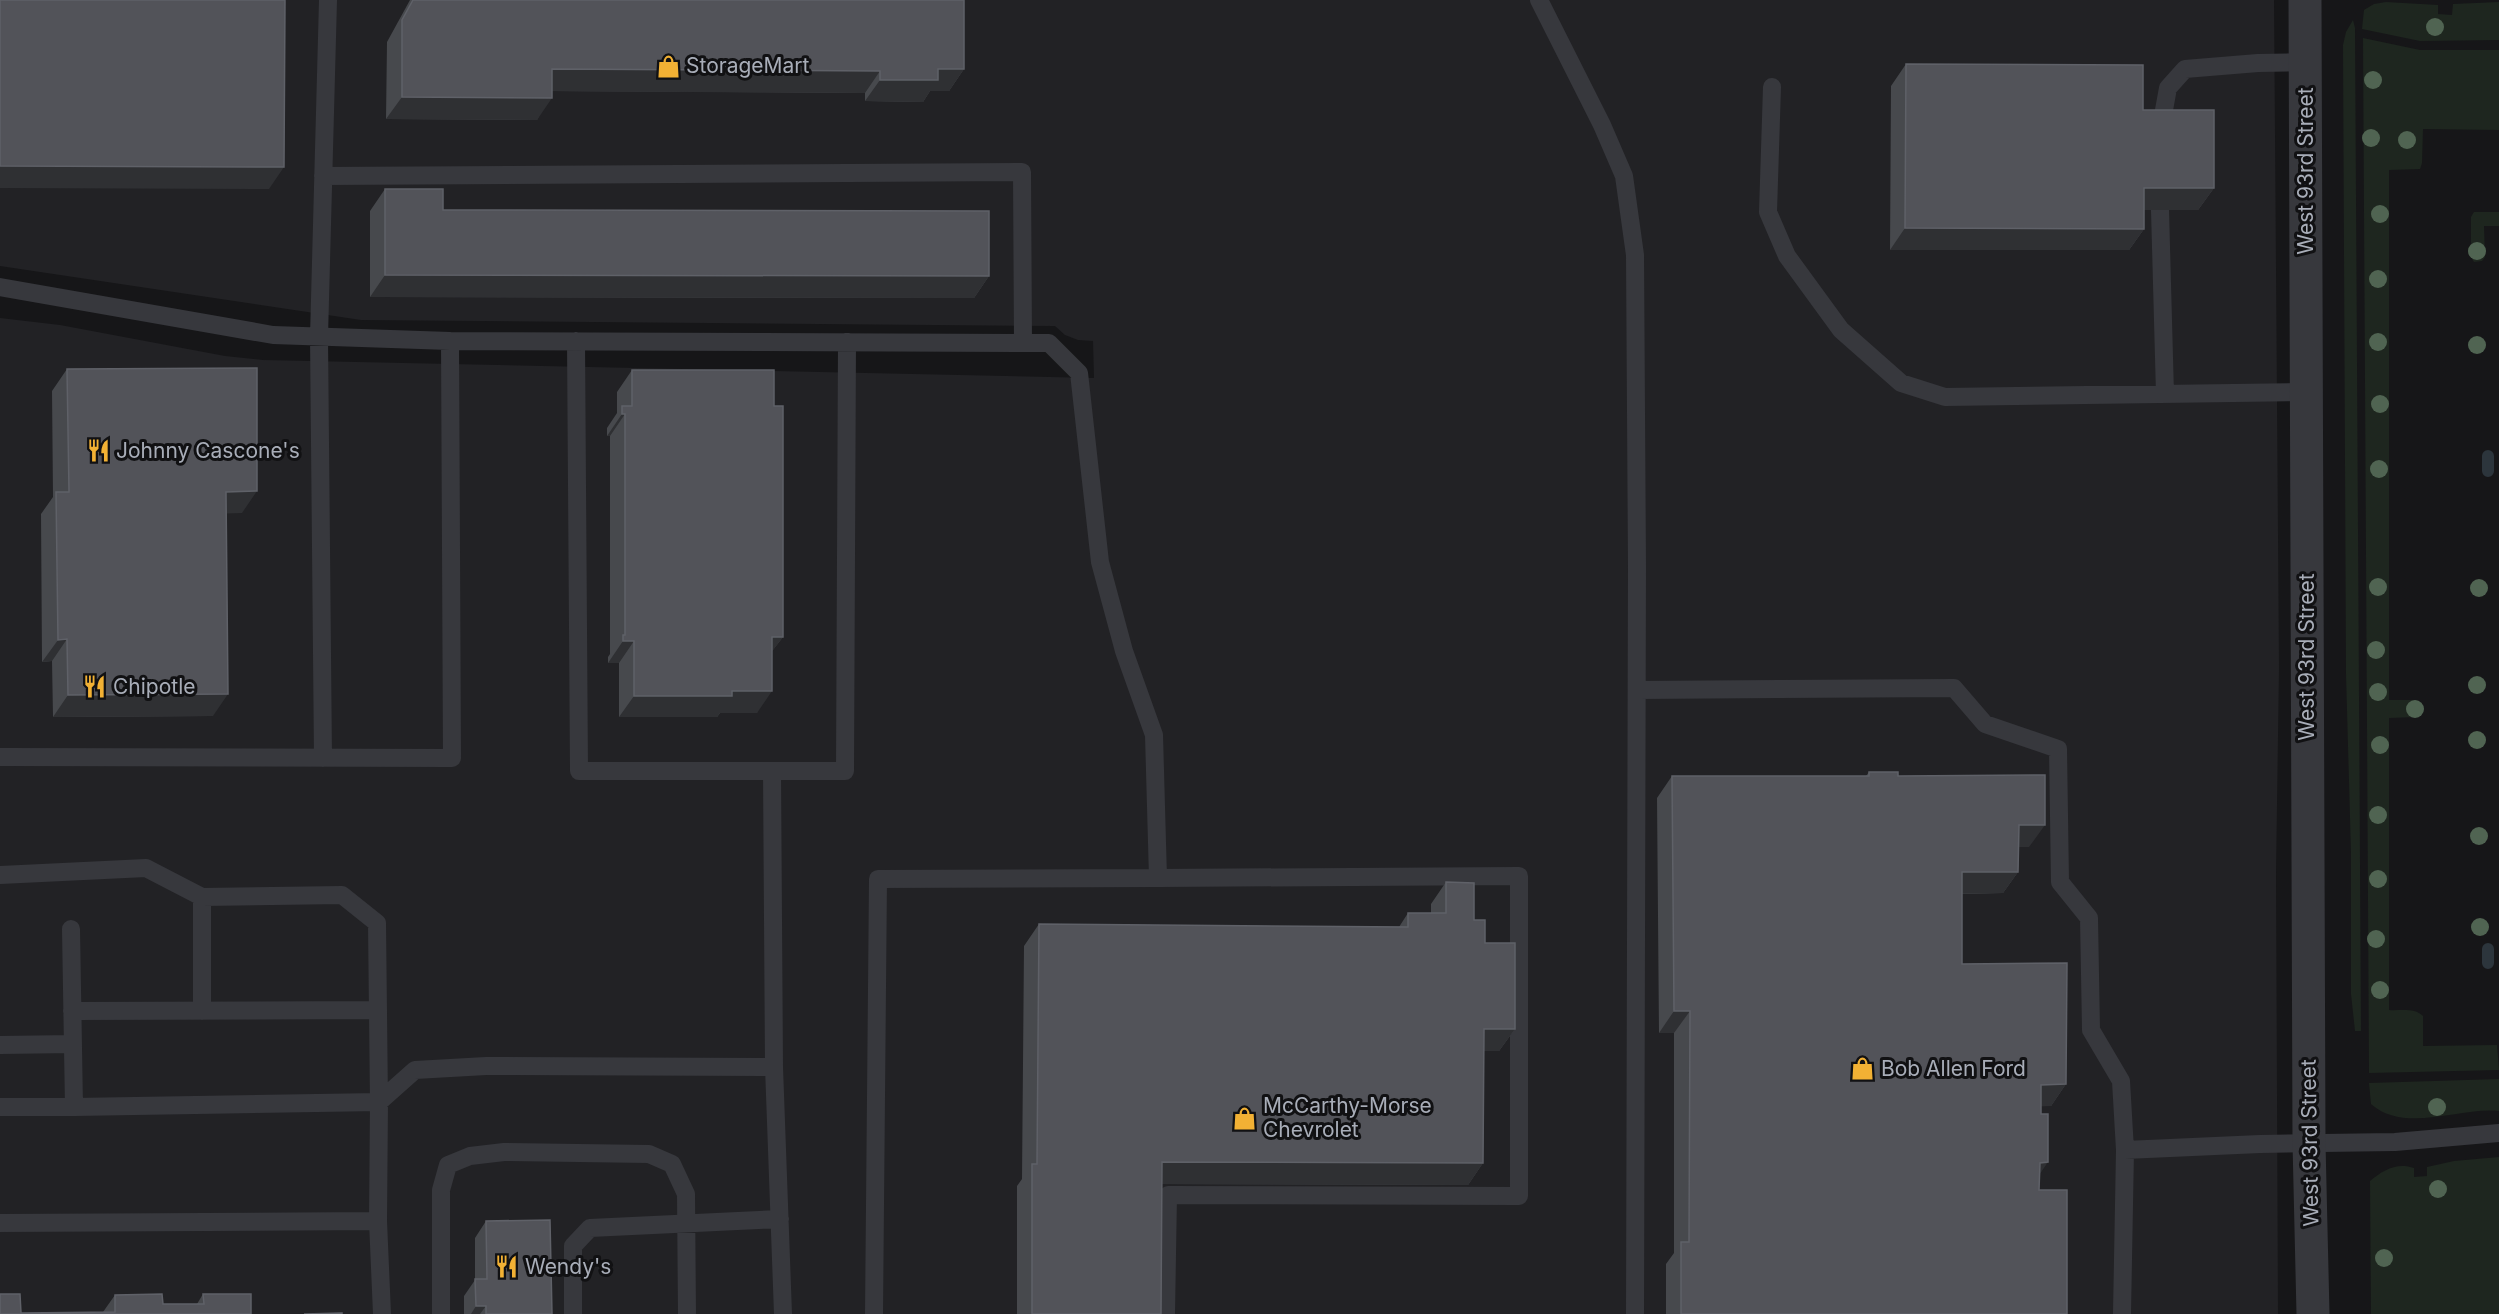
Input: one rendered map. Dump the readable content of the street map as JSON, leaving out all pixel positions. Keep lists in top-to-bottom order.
{
  "streets": {
    "street": ["West 93rd Street"]
  },
  "places": {
    "shop": ["StorageMart", "Bob Allen Ford", "McCarthy-Morse Chevrolet"],
    "restaurant": ["Johnny Cascone's", "Chipotle", "Wendy's"]
  }
}
